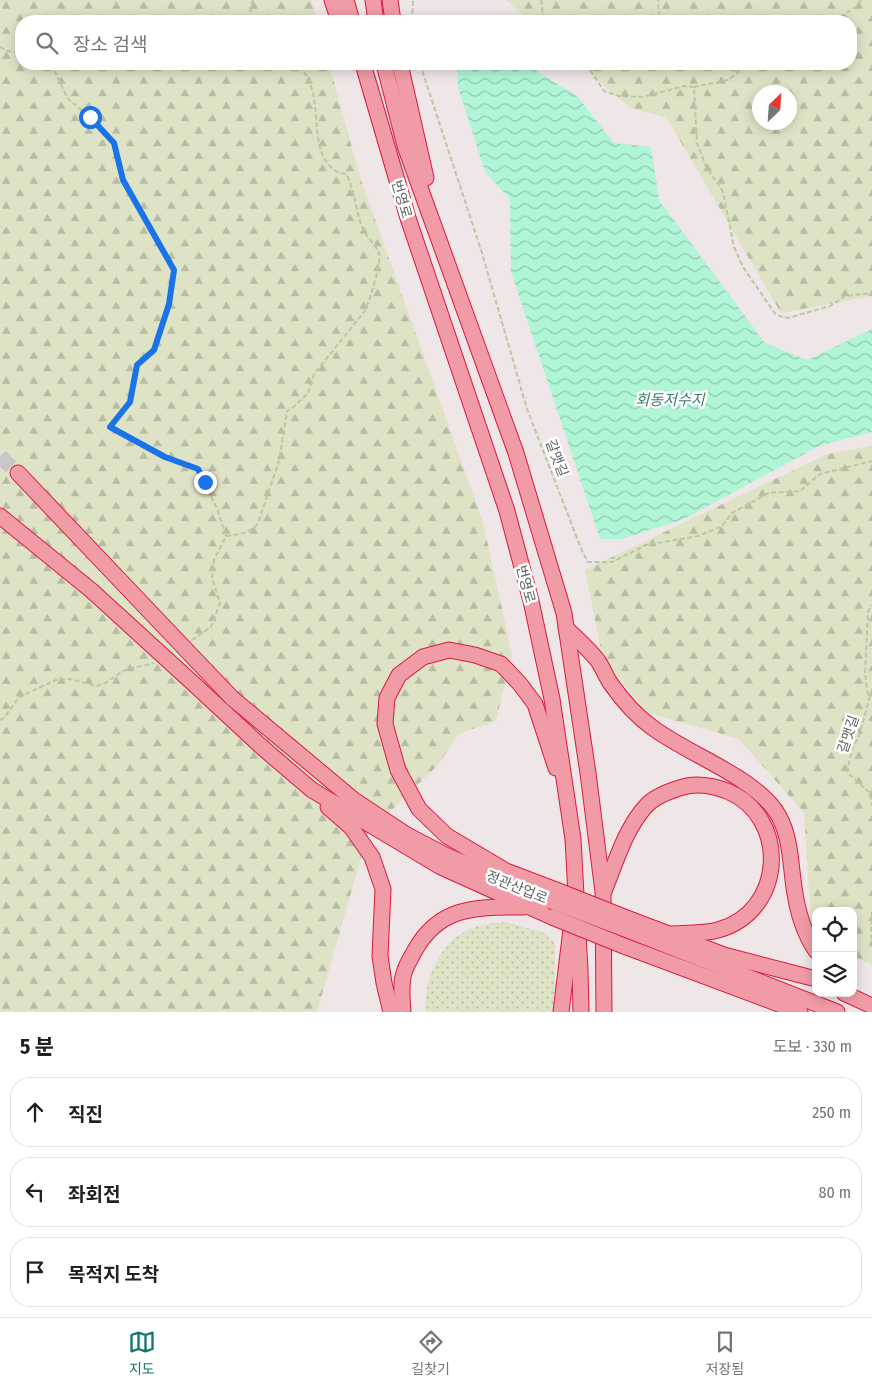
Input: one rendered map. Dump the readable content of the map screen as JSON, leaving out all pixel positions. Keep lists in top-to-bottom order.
{
  "streets": {
    "highway": ["번영로", "정관산업로"],
    "path": ["갈맷길"]
  },
  "water": ["회동저수지"],
  "north": "top right",
  "page": {
    "search": "장소 검색",
    "heading": ["5 분", "도보 · 330 m"],
    "list": [
      ["직진", "250 m"],
      ["좌회전", "80 m"],
      "목적지 도착"
    ],
    "nav": ["지도", "길찾기", "저장됨"]
  }
}
